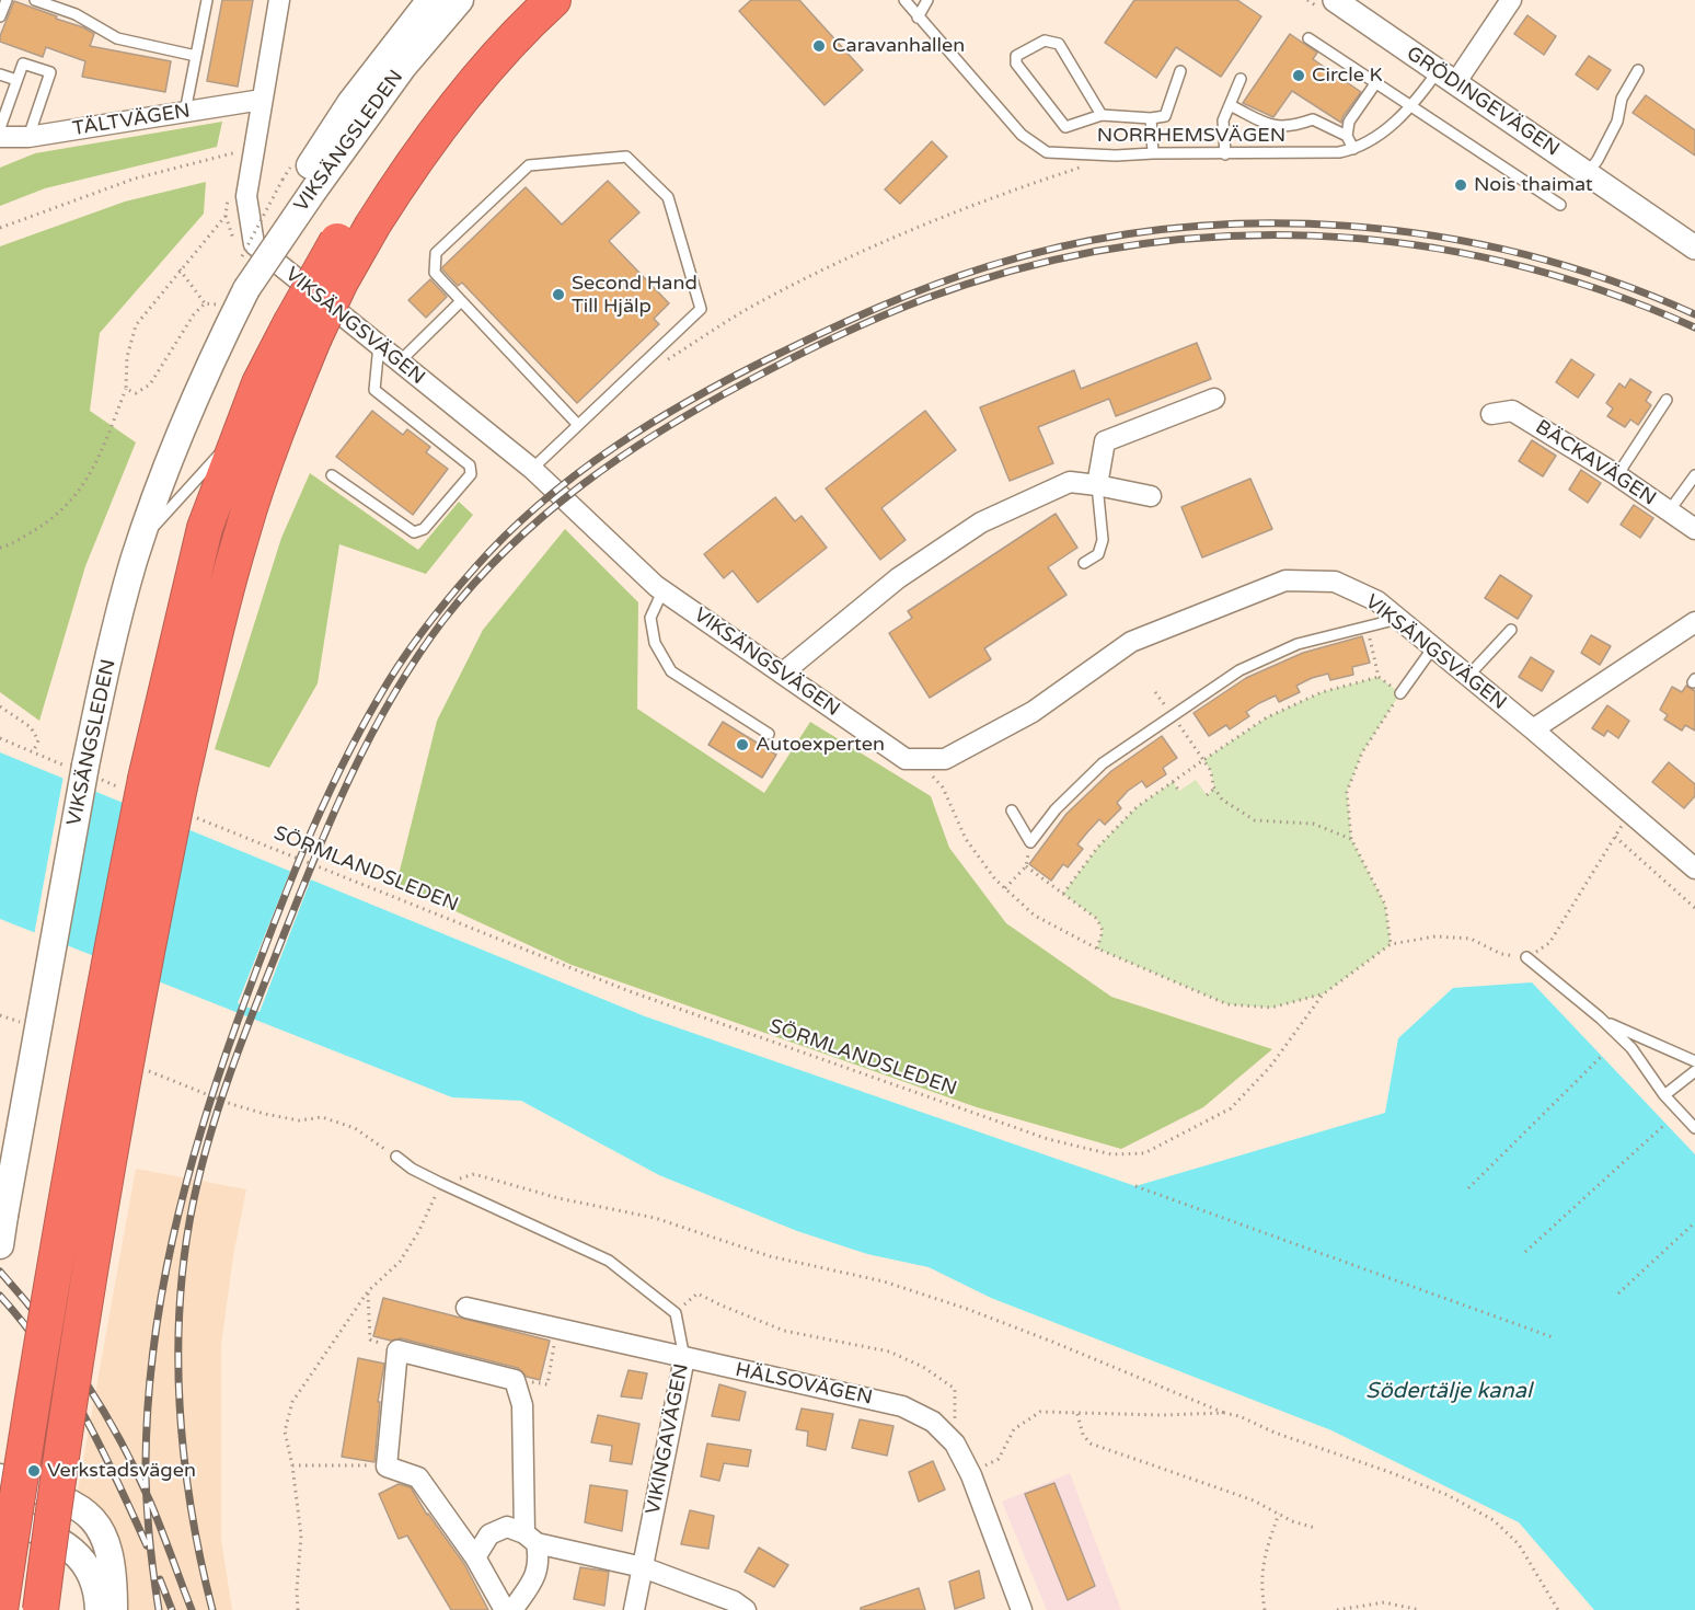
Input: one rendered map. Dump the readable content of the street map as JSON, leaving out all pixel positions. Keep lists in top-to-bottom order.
{
  "streets": {
    "main road": ["VIKSÄNGSLEDEN"],
    "street": [
      "GRÖDINGEVÄGEN",
      "TÄLTVÄGEN",
      "VIKSÄNGSVÄGEN",
      "BÄCKAVÄGEN",
      "HÄLSOVÄGEN",
      "VIKINGAVÄGEN"
    ],
    "lane": ["NORRHEMSVÄGEN"],
    "path": ["SÖRMLANDSLEDEN"]
  },
  "crossings": [
    ["GRÖDINGEVÄGEN", "NORRHEMSVÄGEN"],
    ["TÄLTVÄGEN", "VIKSÄNGSVÄGEN"],
    ["HÄLSOVÄGEN", "VIKINGAVÄGEN"]
  ],
  "water": ["Södertälje kanal"],
  "places": [
    "Caravanhallen",
    "Circle K",
    "Nois thaimat",
    "Second Hand Till Hjälp",
    "Autoexperten",
    "Verkstadsvägen"
  ]
}
